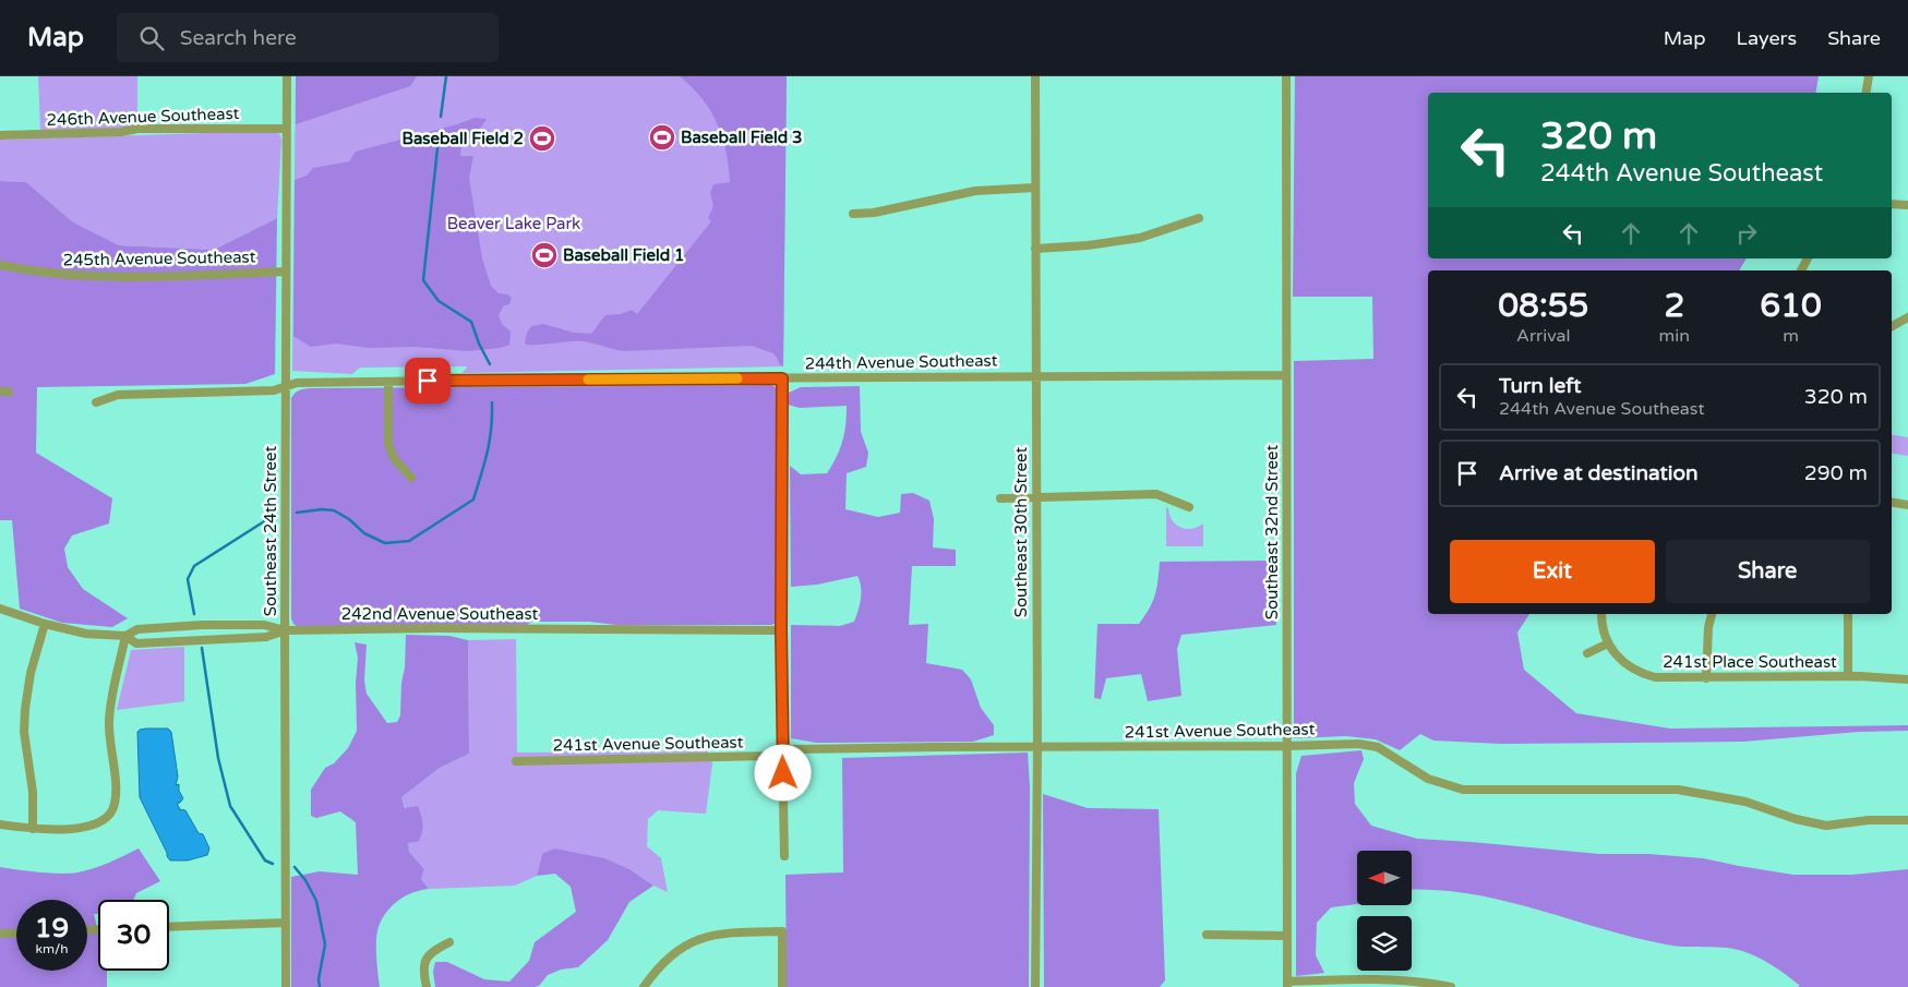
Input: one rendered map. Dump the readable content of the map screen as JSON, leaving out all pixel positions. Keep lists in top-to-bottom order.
{
  "streets": {
    "street": [
      "246th Avenue Southeast",
      "245th Avenue Southeast",
      "244th Avenue Southeast",
      "Southeast 24th Street",
      "Southeast 30th Street",
      "Southeast 32nd Street",
      "242nd Avenue Southeast",
      "241st Place Southeast",
      "241st Avenue Southeast"
    ]
  },
  "crossings": [
    ["246th Avenue Southeast", "Southeast 24th Street"],
    ["245th Avenue Southeast", "Southeast 24th Street"],
    ["244th Avenue Southeast", "Southeast 24th Street"],
    ["244th Avenue Southeast", "Southeast 30th Street"],
    ["244th Avenue Southeast", "Southeast 32nd Street"],
    ["Southeast 24th Street", "242nd Avenue Southeast"],
    ["Southeast 30th Street", "241st Avenue Southeast"],
    ["Southeast 32nd Street", "241st Avenue Southeast"]
  ],
  "parks": ["Beaver Lake Park"],
  "places": {
    "sports": ["Baseball Field 3", "Baseball Field 2", "Baseball Field 1"]
  },
  "north": "left",
  "page": {
    "header": "Map",
    "search": "Search here",
    "nav": ["Map", "Layers", "Share"],
    "turn": ["320 m", "244th Avenue Southeast"],
    "eta": [
      "08:55",
      "Arrival",
      "2",
      "min",
      "610",
      "m"
    ],
    "list": [
      {
        "name": "Turn left",
        "note": "244th Avenue Southeast",
        "value": "320 m"
      },
      {
        "name": "Arrive at destination",
        "value": "290 m"
      }
    ],
    "buttons": ["Exit", "Share"],
    "speed": "19 km/h",
    "limit": "30"
  }
}
